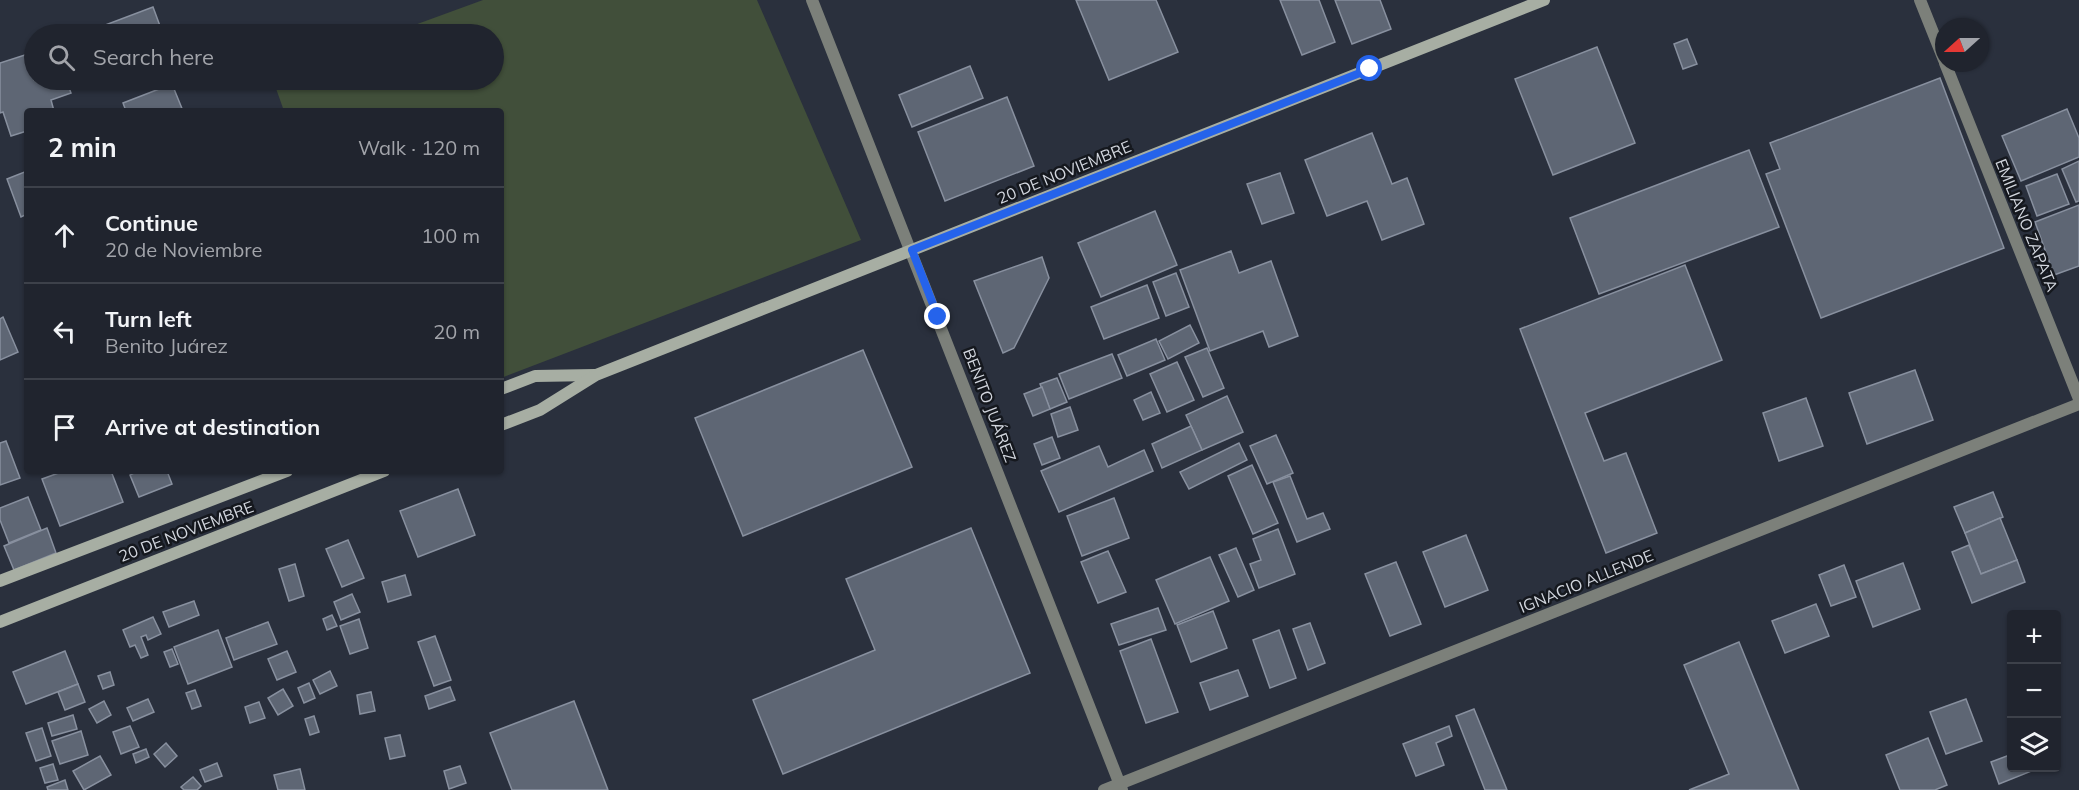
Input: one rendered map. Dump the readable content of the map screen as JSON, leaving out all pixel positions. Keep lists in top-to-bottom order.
{
  "streets": {
    "main road": ["20 DE NOVIEMBRE"],
    "street": ["EMILIANO ZAPATA", "BENITO JUÁREZ", "IGNACIO ALLENDE"]
  },
  "crossings": [
    ["20 DE NOVIEMBRE", "BENITO JUÁREZ"],
    ["BENITO JUÁREZ", "IGNACIO ALLENDE"]
  ],
  "north": "left",
  "page": {
    "search": "Search here",
    "heading": ["2 min", "Walk · 120 m"],
    "list": [
      ["Continue", "20 de Noviembre", "100 m"],
      ["Turn left", "Benito Juárez", "20 m"],
      "Arrive at destination"
    ],
    "map_buttons": ["+", "−"]
  }
}
